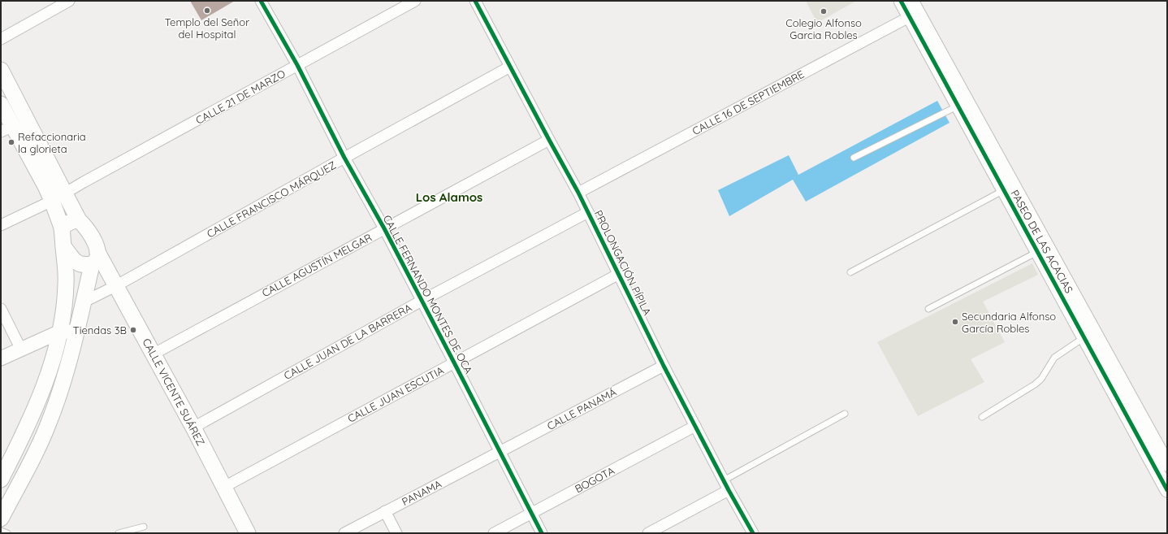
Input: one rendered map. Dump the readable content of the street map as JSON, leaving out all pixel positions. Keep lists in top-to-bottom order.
{
  "streets": {
    "main road": ["CALLE VICENTE SUÁREZ"],
    "street": [
      "CALLE 21 DE MARZO",
      "CALLE 16 DE SEPTIEMBRE",
      "CALLE FRANCISCO MÁRQUEZ",
      "PASEO DE LAS ACACIAS",
      "PROLONGACIÓN PÍPILA",
      "CALLE AGUSTÍN MELGAR",
      "CALLE FERNANDO MONTES DE OCA",
      "CALLE JUAN DE LA BARRERA",
      "CALLE JUAN ESCUTIA",
      "CALLE PANAMÁ",
      "BOGOTA",
      "PANAMA"
    ]
  },
  "crossings": [
    ["CALLE 21 DE MARZO", "CALLE FERNANDO MONTES DE OCA"],
    ["CALLE 16 DE SEPTIEMBRE", "PASEO DE LAS ACACIAS"],
    ["CALLE 16 DE SEPTIEMBRE", "PROLONGACIÓN PÍPILA"],
    ["CALLE FRANCISCO MÁRQUEZ", "PROLONGACIÓN PÍPILA"],
    ["CALLE FRANCISCO MÁRQUEZ", "CALLE FERNANDO MONTES DE OCA"],
    ["CALLE FRANCISCO MÁRQUEZ", "CALLE VICENTE SUÁREZ"],
    ["PROLONGACIÓN PÍPILA", "CALLE AGUSTÍN MELGAR"],
    ["PROLONGACIÓN PÍPILA", "CALLE JUAN DE LA BARRERA"],
    ["PROLONGACIÓN PÍPILA", "CALLE JUAN ESCUTIA"],
    ["PROLONGACIÓN PÍPILA", "CALLE PANAMÁ"],
    ["PROLONGACIÓN PÍPILA", "BOGOTA"],
    ["CALLE AGUSTÍN MELGAR", "CALLE FERNANDO MONTES DE OCA"],
    ["CALLE AGUSTÍN MELGAR", "CALLE VICENTE SUÁREZ"],
    ["CALLE FERNANDO MONTES DE OCA", "CALLE JUAN DE LA BARRERA"],
    ["CALLE FERNANDO MONTES DE OCA", "CALLE JUAN ESCUTIA"],
    ["CALLE FERNANDO MONTES DE OCA", "CALLE PANAMÁ"],
    ["CALLE FERNANDO MONTES DE OCA", "BOGOTA"],
    ["CALLE FERNANDO MONTES DE OCA", "PANAMA"],
    ["CALLE JUAN DE LA BARRERA", "CALLE VICENTE SUÁREZ"],
    ["CALLE VICENTE SUÁREZ", "CALLE JUAN ESCUTIA"],
    ["CALLE PANAMÁ", "PANAMA"]
  ],
  "districts": ["Los Alamos"],
  "places": [
    "Templo del Señor del Hospital",
    "Colegio Alfonso Garcia Robles",
    "Refaccionaria la glorieta",
    "Secundaria Alfonso García Robles",
    "Tiendas 3B"
  ]
}
